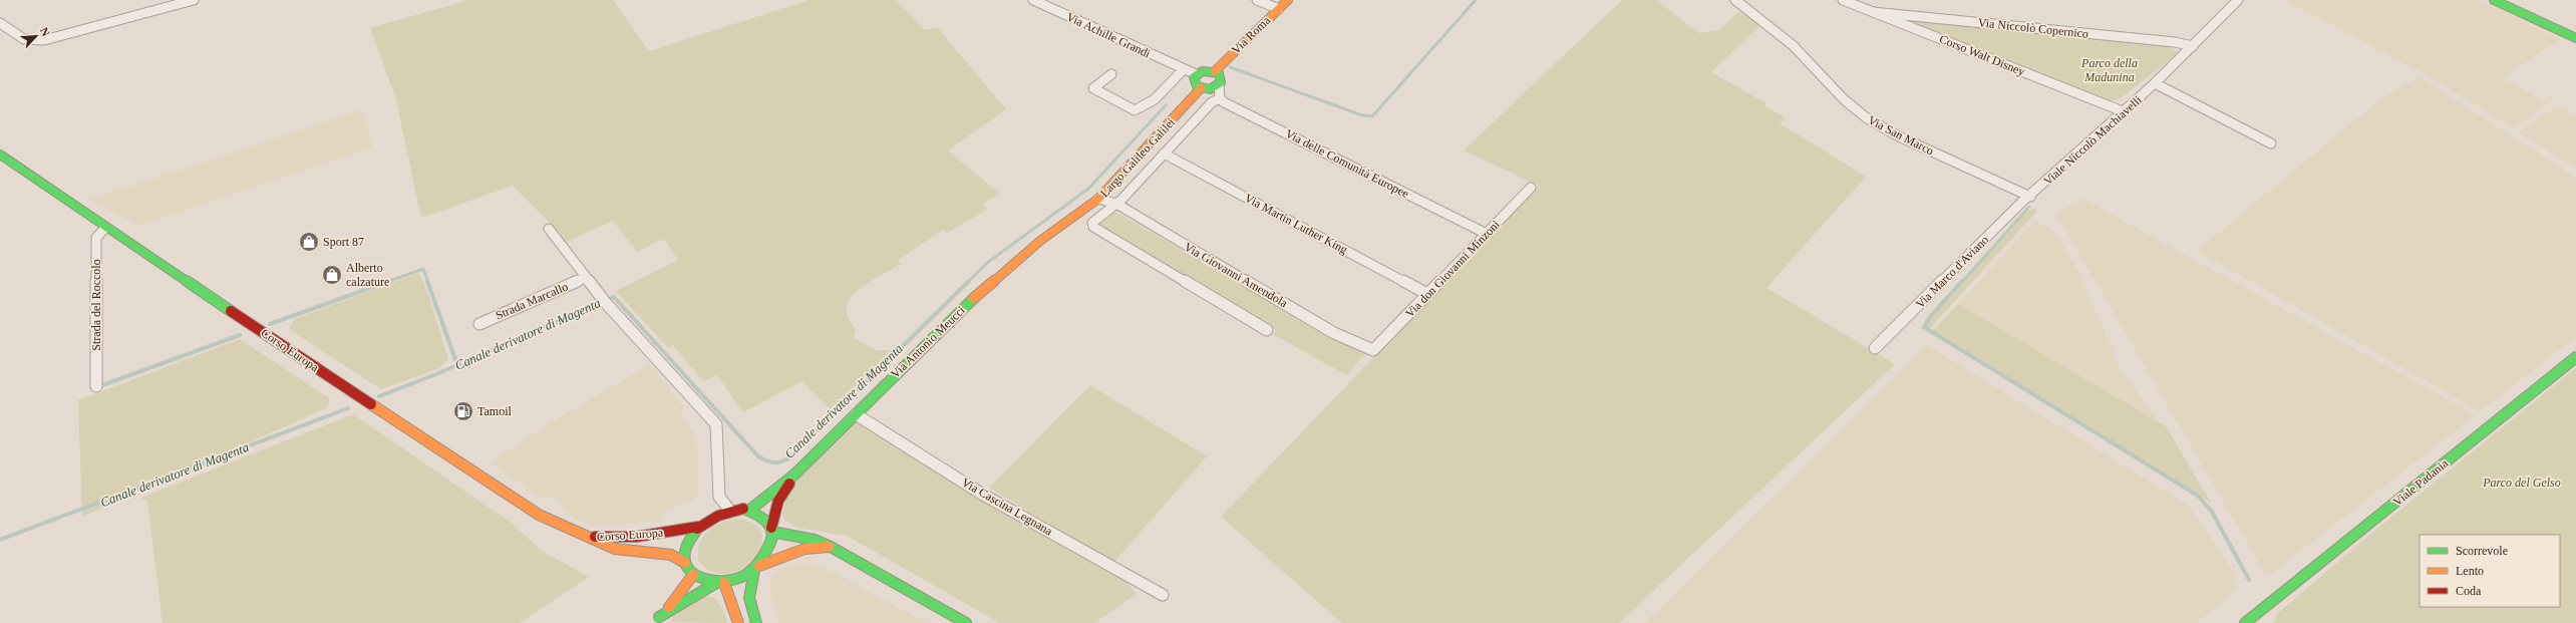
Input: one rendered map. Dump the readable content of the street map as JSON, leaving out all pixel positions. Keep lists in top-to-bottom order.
{
  "streets": {
    "main road": [
      "Via Roma",
      "Largo Galileo Galilei",
      "Via Antonio Meucci",
      "Corso Europa",
      "Viale Padania"
    ],
    "street": [
      "Via Niccolò Copernico",
      "Via Achille Grandi",
      "Corso Walt Disney",
      "Via San Marco",
      "Viale Niccolò Machiavelli",
      "Via delle Comunità Europee",
      "Via Martin Luther King",
      "Via don Giovanni Minzoni",
      "Via Marco d'Aviano",
      "Via Giovanni Amendola",
      "Strada Marcallo",
      "Strada del Roccolo",
      "Via Cascina Legnana"
    ]
  },
  "crossings": [
    ["Via Niccolò Copernico", "Corso Walt Disney"],
    ["Via Niccolò Copernico", "Viale Niccolò Machiavelli"],
    ["Via Achille Grandi", "Via Roma"],
    ["Via Achille Grandi", "Largo Galileo Galilei"],
    ["Via Roma", "Largo Galileo Galilei"],
    ["Corso Walt Disney", "Viale Niccolò Machiavelli"],
    ["Via San Marco", "Viale Niccolò Machiavelli"],
    ["Via San Marco", "Via Marco d'Aviano"],
    ["Viale Niccolò Machiavelli", "Via Marco d'Aviano"],
    ["Largo Galileo Galilei", "Via delle Comunità Europee"],
    ["Largo Galileo Galilei", "Via Martin Luther King"],
    ["Largo Galileo Galilei", "Via Giovanni Amendola"],
    ["Largo Galileo Galilei", "Via Antonio Meucci"],
    ["Via delle Comunità Europee", "Via don Giovanni Minzoni"],
    ["Via Martin Luther King", "Via don Giovanni Minzoni"],
    ["Via don Giovanni Minzoni", "Via Giovanni Amendola"],
    ["Strada del Roccolo", "Corso Europa"],
    ["Via Antonio Meucci", "Corso Europa"],
    ["Via Antonio Meucci", "Via Cascina Legnana"]
  ],
  "water": ["Canale derivatore di Magenta"],
  "parks": ["Parco della Madunina", "Parco del Gelso"],
  "places": {
    "shop": ["Sport 87", "Alberto calzature"],
    "fuel station": ["Tamoil"]
  },
  "legend": ["Scorrevole", "Lento", "Coda"],
  "north": "top right"
}
